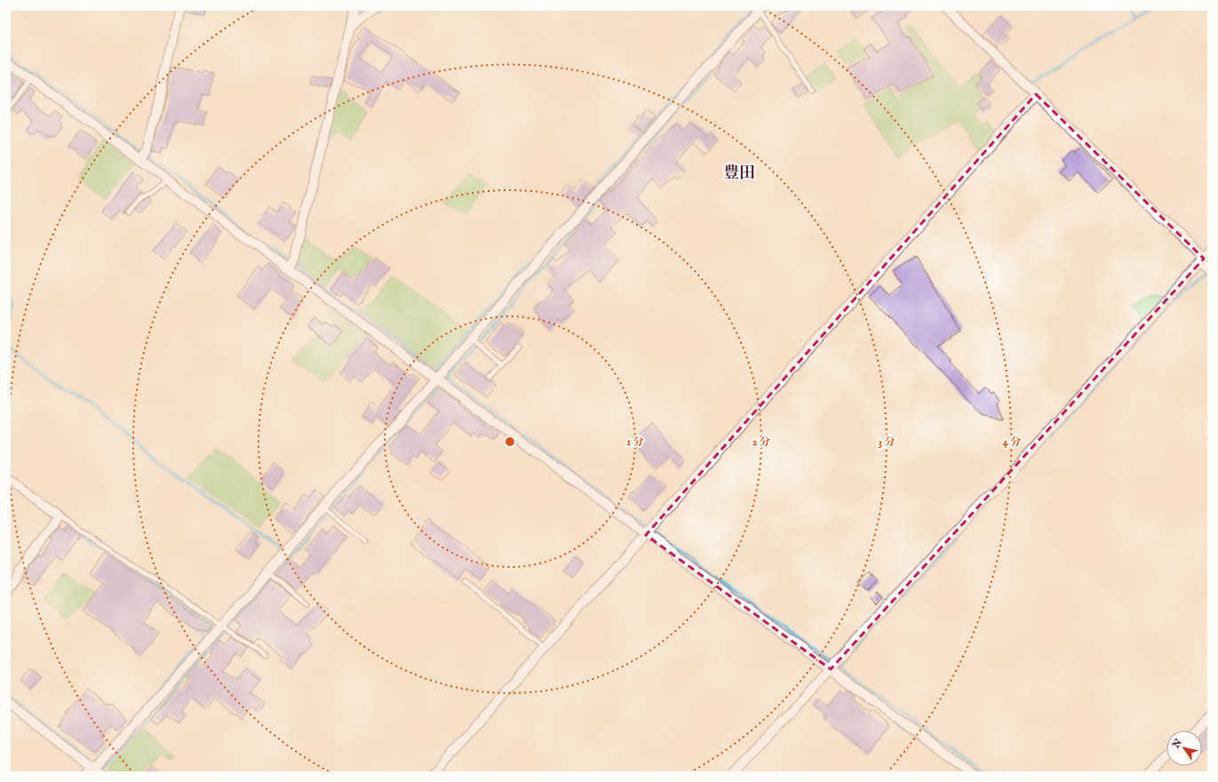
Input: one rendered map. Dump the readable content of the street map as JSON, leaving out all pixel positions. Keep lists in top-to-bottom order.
{
  "districts": ["豊田"],
  "north": "top left",
  "rings": [
    "1 分",
    "2 分",
    "3 分",
    "4 分"
  ]
}
